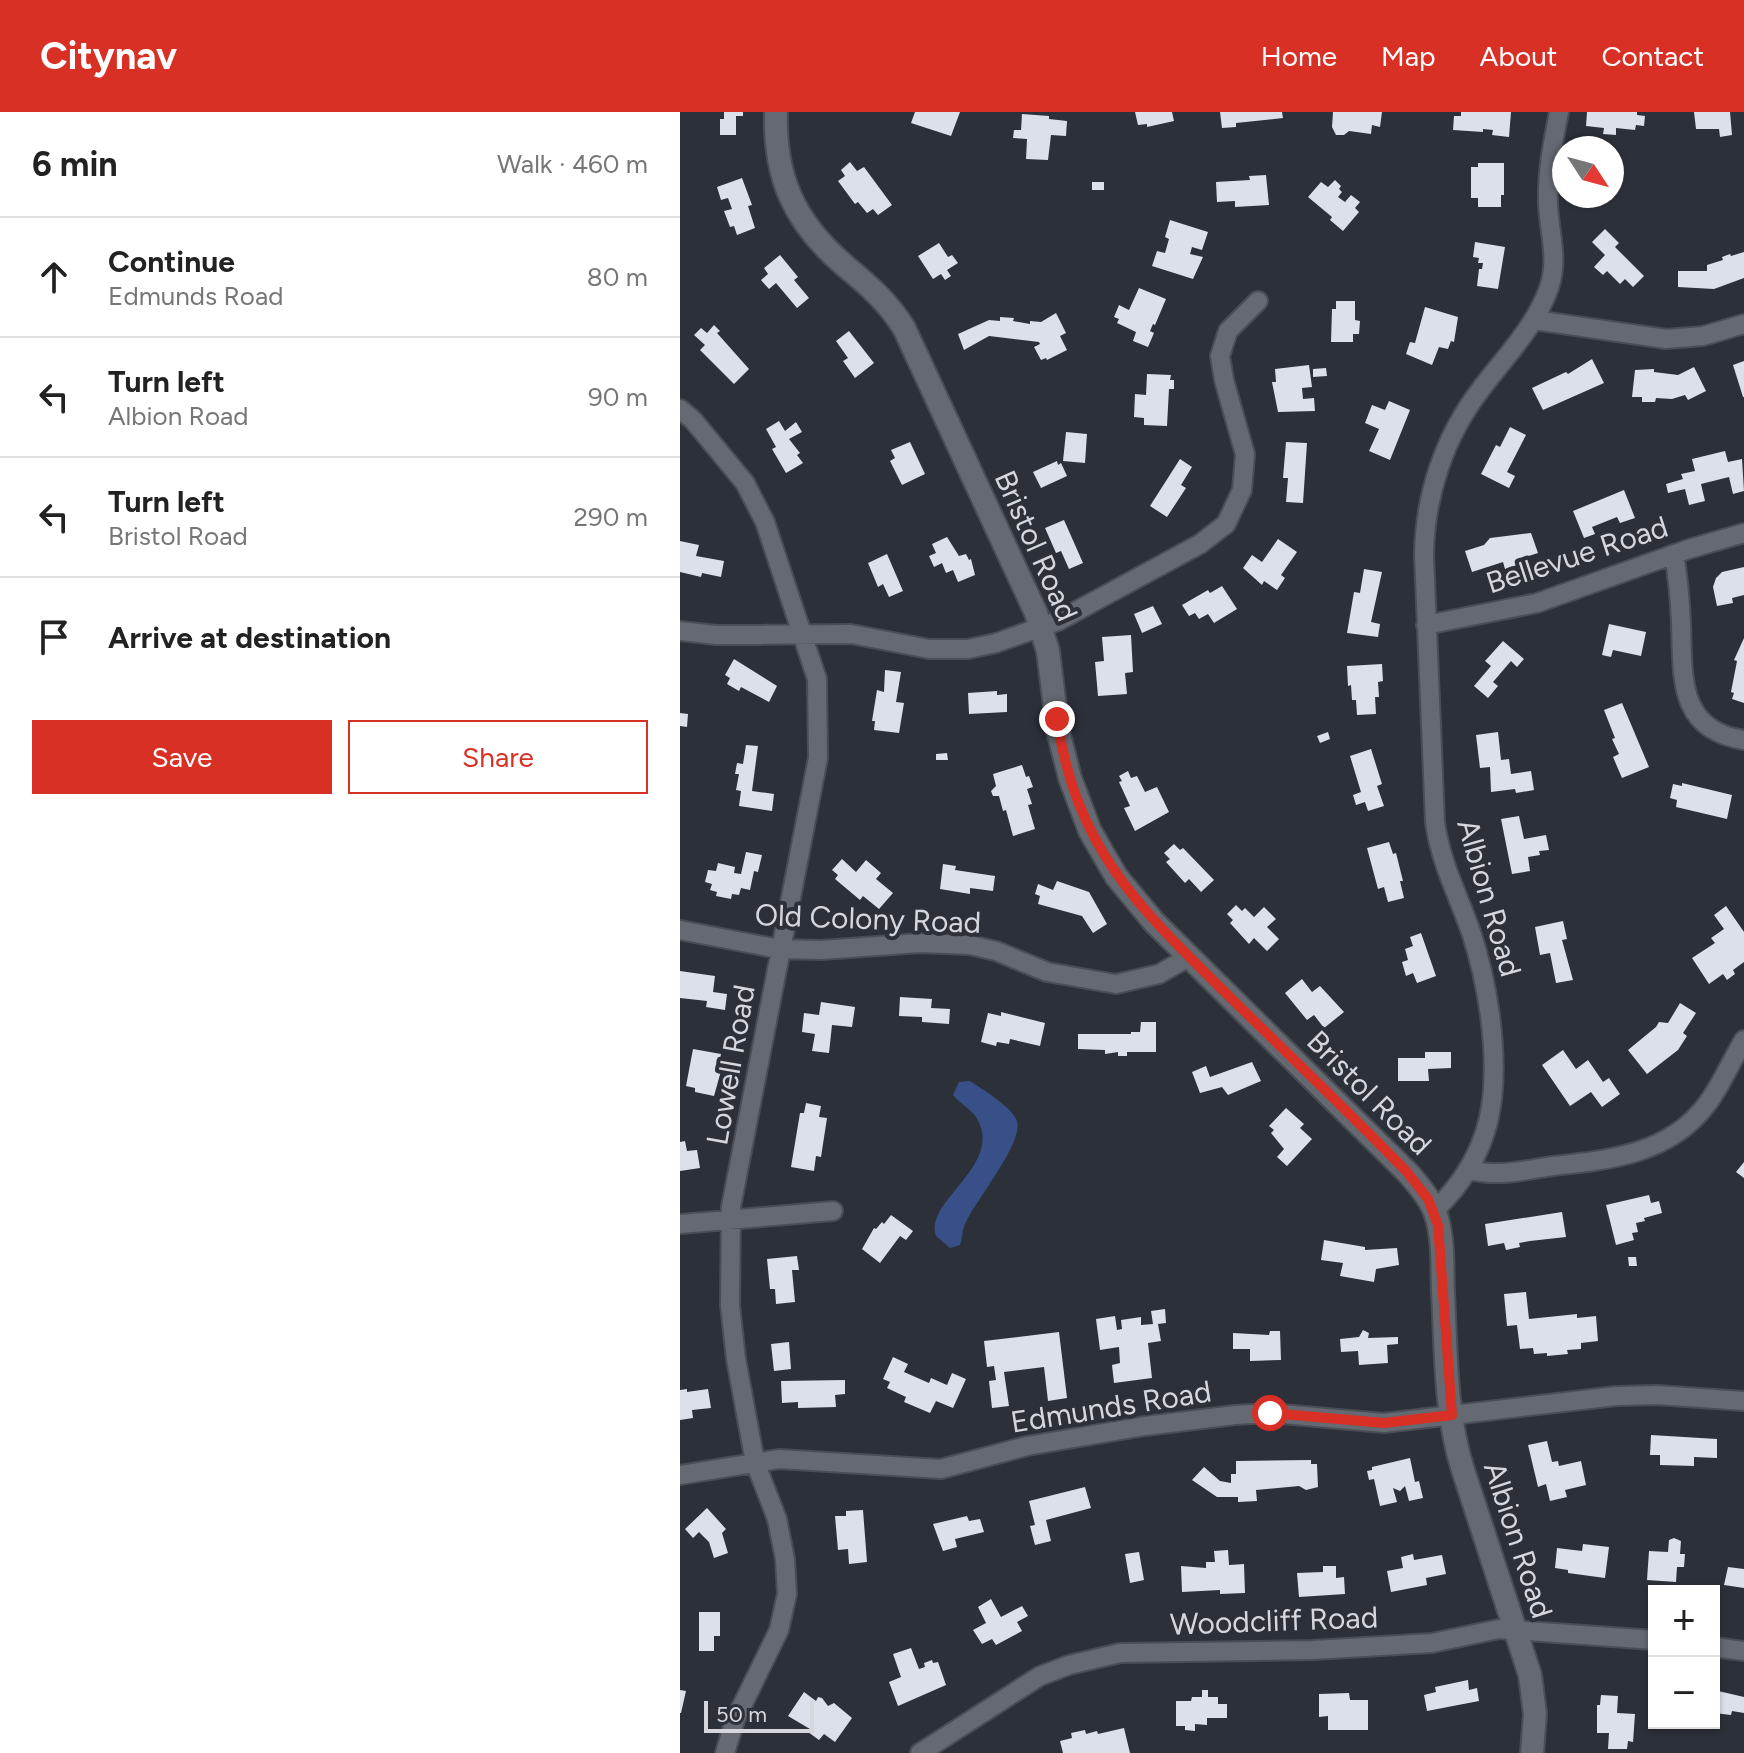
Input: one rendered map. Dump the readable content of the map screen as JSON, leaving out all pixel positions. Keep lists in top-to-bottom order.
{
  "streets": {
    "street": [
      "Bristol Road",
      "Bellevue Road",
      "Albion Road",
      "Old Colony Road",
      "Lowell Road",
      "Edmunds Road",
      "Woodcliff Road"
    ]
  },
  "crossings": [
    ["Bristol Road", "Albion Road"],
    ["Bristol Road", "Old Colony Road"],
    ["Bellevue Road", "Albion Road"],
    ["Albion Road", "Edmunds Road"],
    ["Albion Road", "Woodcliff Road"],
    ["Old Colony Road", "Lowell Road"],
    ["Lowell Road", "Edmunds Road"]
  ],
  "scale_bar": "50 m",
  "north": "bottom right",
  "page": {
    "header": "Citynav",
    "nav": [
      "Home",
      "Map",
      "About",
      "Contact"
    ],
    "heading": ["6 min", "Walk · 460 m"],
    "list": [
      ["Continue", "Edmunds Road", "80 m"],
      ["Turn left", "Albion Road", "90 m"],
      ["Turn left", "Bristol Road", "290 m"],
      "Arrive at destination"
    ],
    "buttons": ["Save", "Share"],
    "map_buttons": ["+", "−"],
    "scale": "50 m"
  }
}
